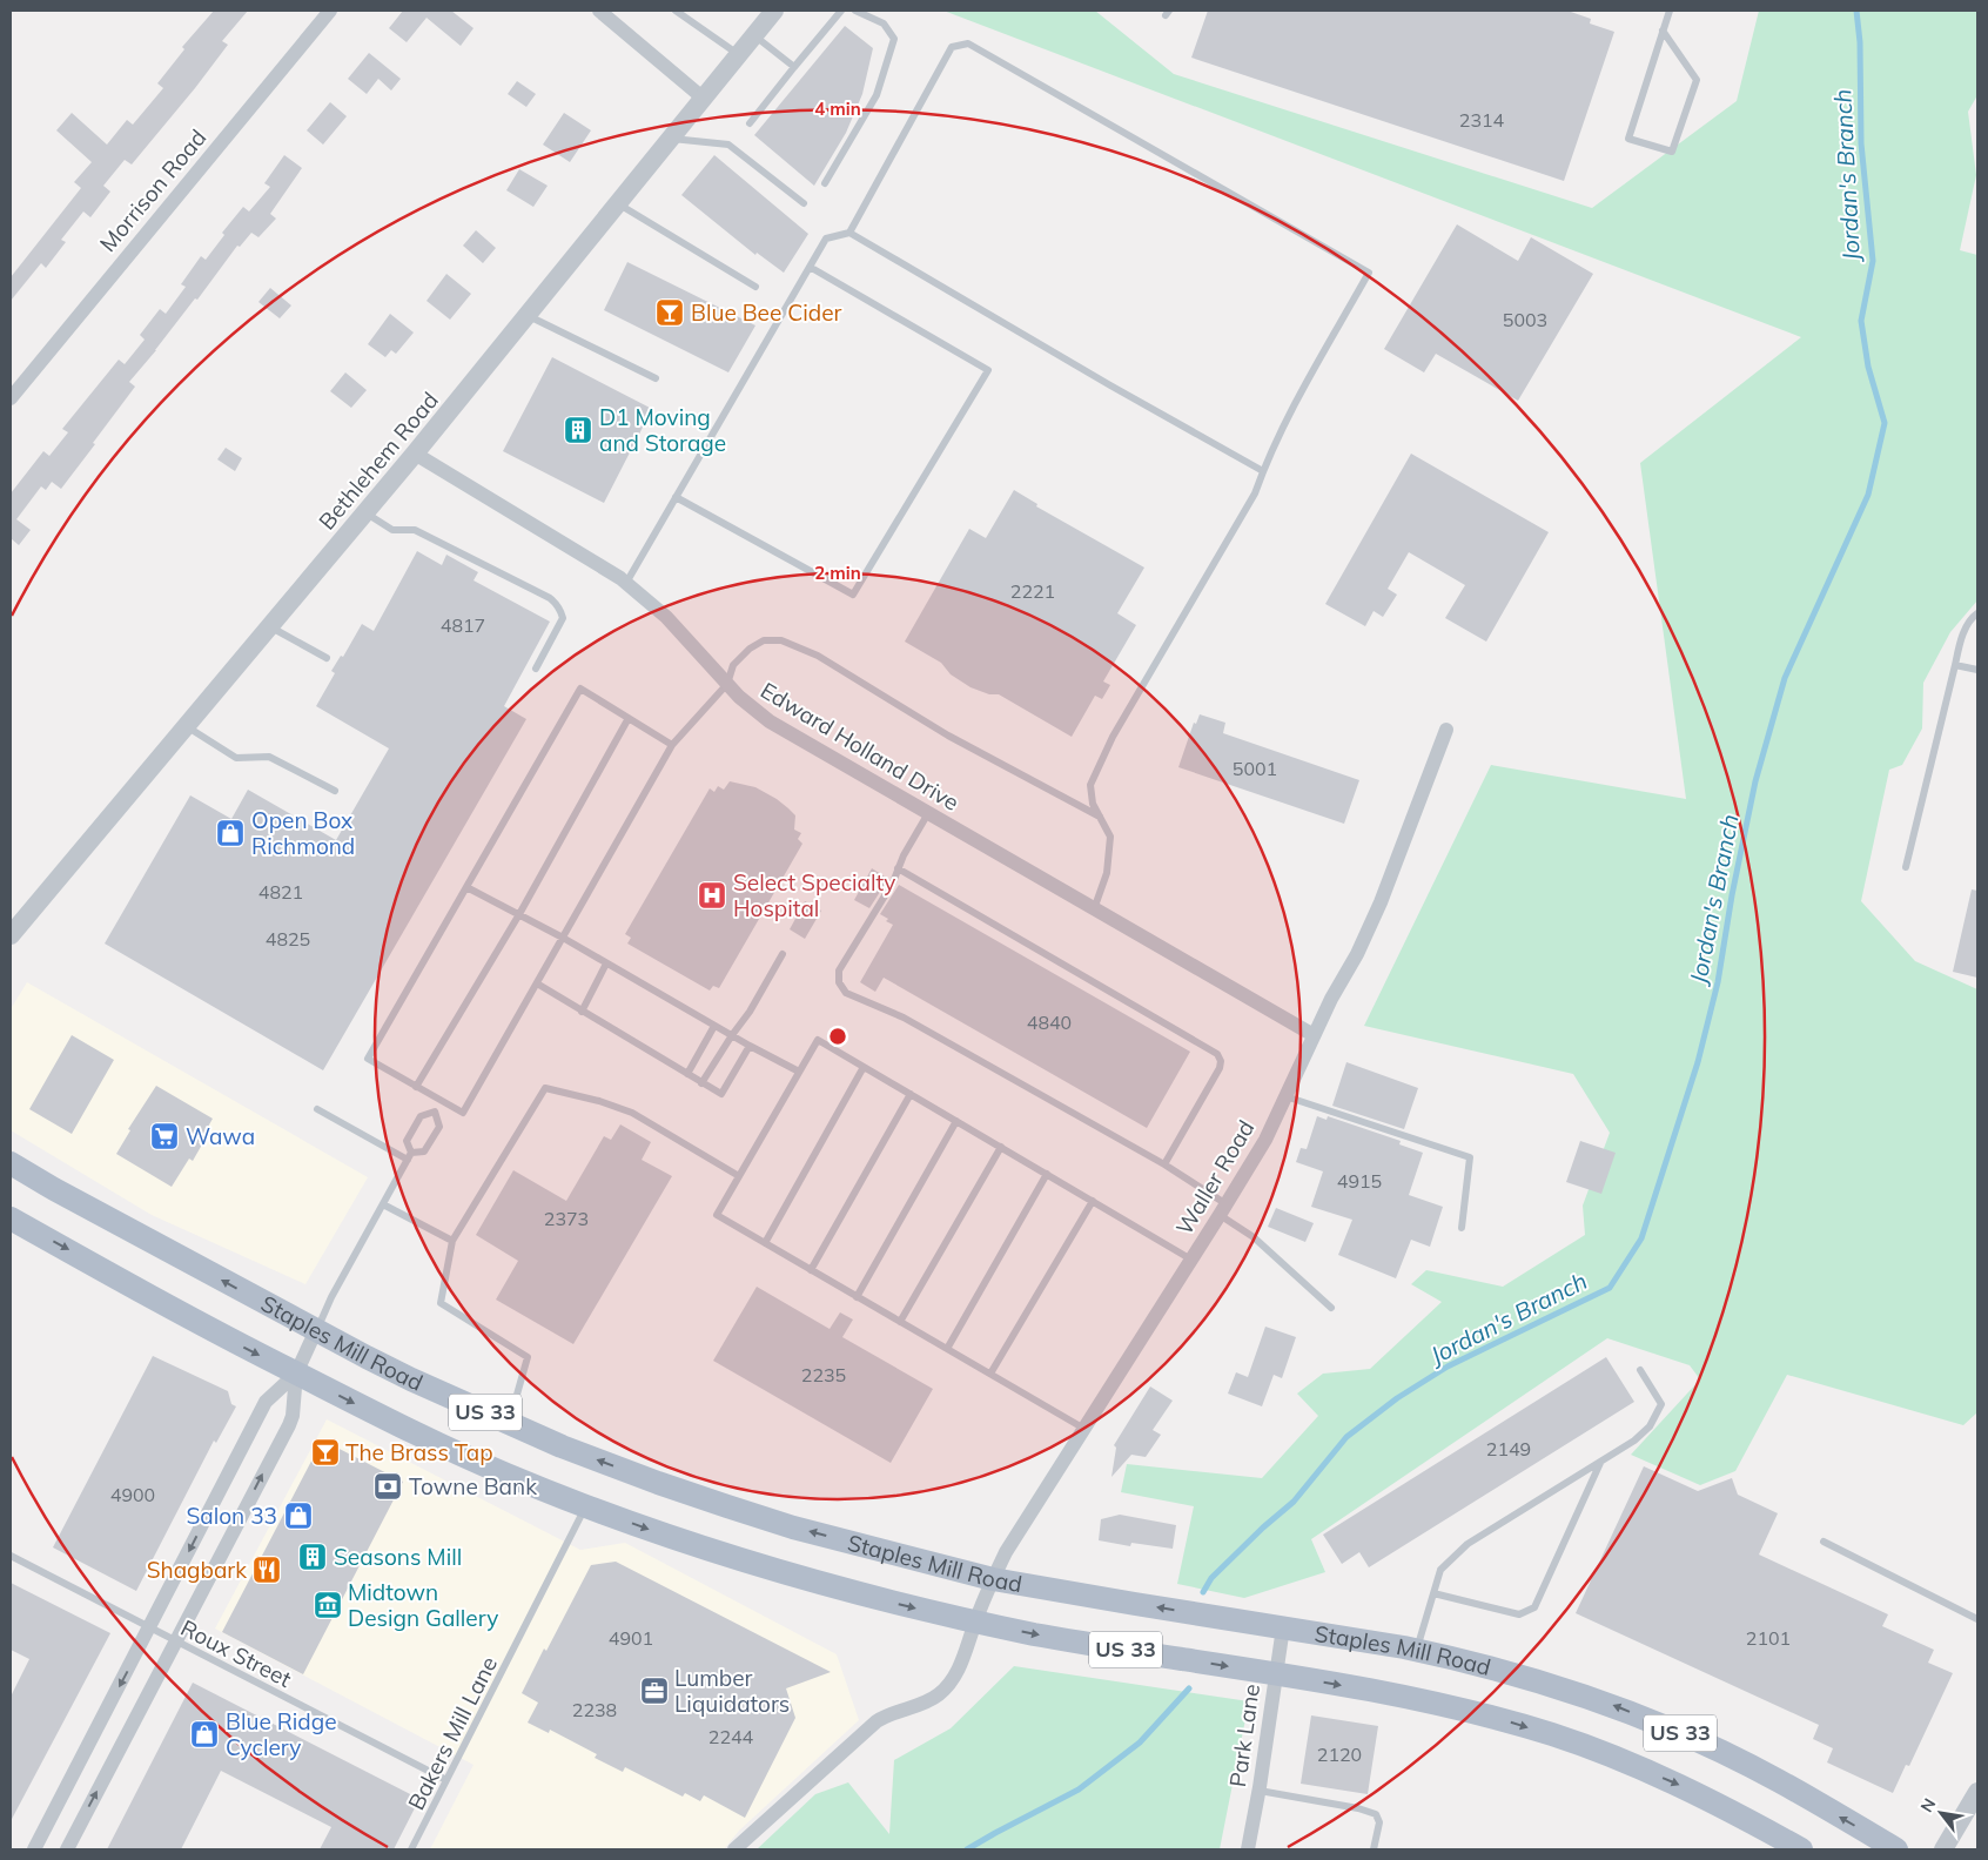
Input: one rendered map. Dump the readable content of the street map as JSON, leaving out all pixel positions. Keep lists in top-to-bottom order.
{
  "streets": {
    "main road": ["Staples Mill Road", "US 33"],
    "street": [
      "Morrison Road",
      "Bethlehem Road",
      "Edward Holland Drive",
      "Waller Road",
      "Park Lane"
    ],
    "lane": ["Roux Street", "Bakers Mill Lane"]
  },
  "crossings": [
    ["Bethlehem Road", "Edward Holland Drive"],
    ["Edward Holland Drive", "Waller Road"],
    ["Waller Road", "Staples Mill Road"],
    ["Staples Mill Road", "Bakers Mill Lane"],
    ["Staples Mill Road", "Park Lane"],
    ["Roux Street", "Bakers Mill Lane"]
  ],
  "water": ["Jordan's Branch"],
  "places": {
    "bar": ["Blue Bee Cider", "The Brass Tap"],
    "building": ["D1 Moving and Storage", "Seasons Mill"],
    "shop": ["Open Box Richmond", "Salon 33", "Blue Ridge Cyclery"],
    "hospital": ["Select Specialty Hospital"],
    "supermarket": ["Wawa"],
    "bank": ["Towne Bank"],
    "restaurant": ["Shagbark"],
    "museum": ["Midtown Design Gallery"],
    "office": ["Lumber Liquidators"]
  },
  "house_numbers": [
    "2314",
    "5003",
    "2221",
    "4817",
    "5001",
    "4821",
    "4825",
    "4840",
    "4915",
    "2373",
    "2235",
    "2149",
    "4900",
    "4901",
    "2101",
    "2238",
    "2244",
    "2120"
  ],
  "north": "top left",
  "rings": ["4 min", "2 min"]
}
